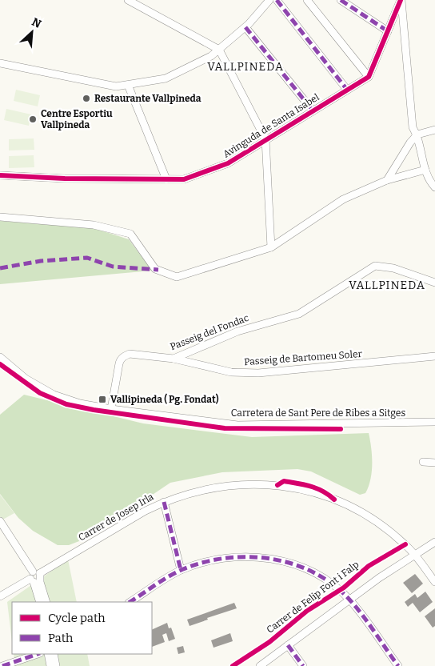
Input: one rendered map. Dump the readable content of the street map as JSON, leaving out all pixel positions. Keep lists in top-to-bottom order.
{
  "streets": {
    "street": [
      "Avinguda de Santa Isabel",
      "Passeig del Fondac",
      "Passeig de Bartomeu Soler",
      "Carretera de Sant Pere de Ribes a Sitges",
      "Carrer de Josep Irla"
    ],
    "cycle path": ["Carrer de Felip Font i Falp"]
  },
  "crossings": [
    ["Passeig del Fondac", "Passeig de Bartomeu Soler"],
    ["Passeig del Fondac", "Carretera de Sant Pere de Ribes a Sitges"]
  ],
  "districts": ["VALLPINEDA", "VALLPINEDA"],
  "places": {
    "other": ["Restaurante Vallpineda", "Centre Esportiu Vallpineda"],
    "transit": ["Vallipineda ( Pg. Fondat)"]
  },
  "legend": ["Cycle path", "Path"],
  "north": "top right"
}
